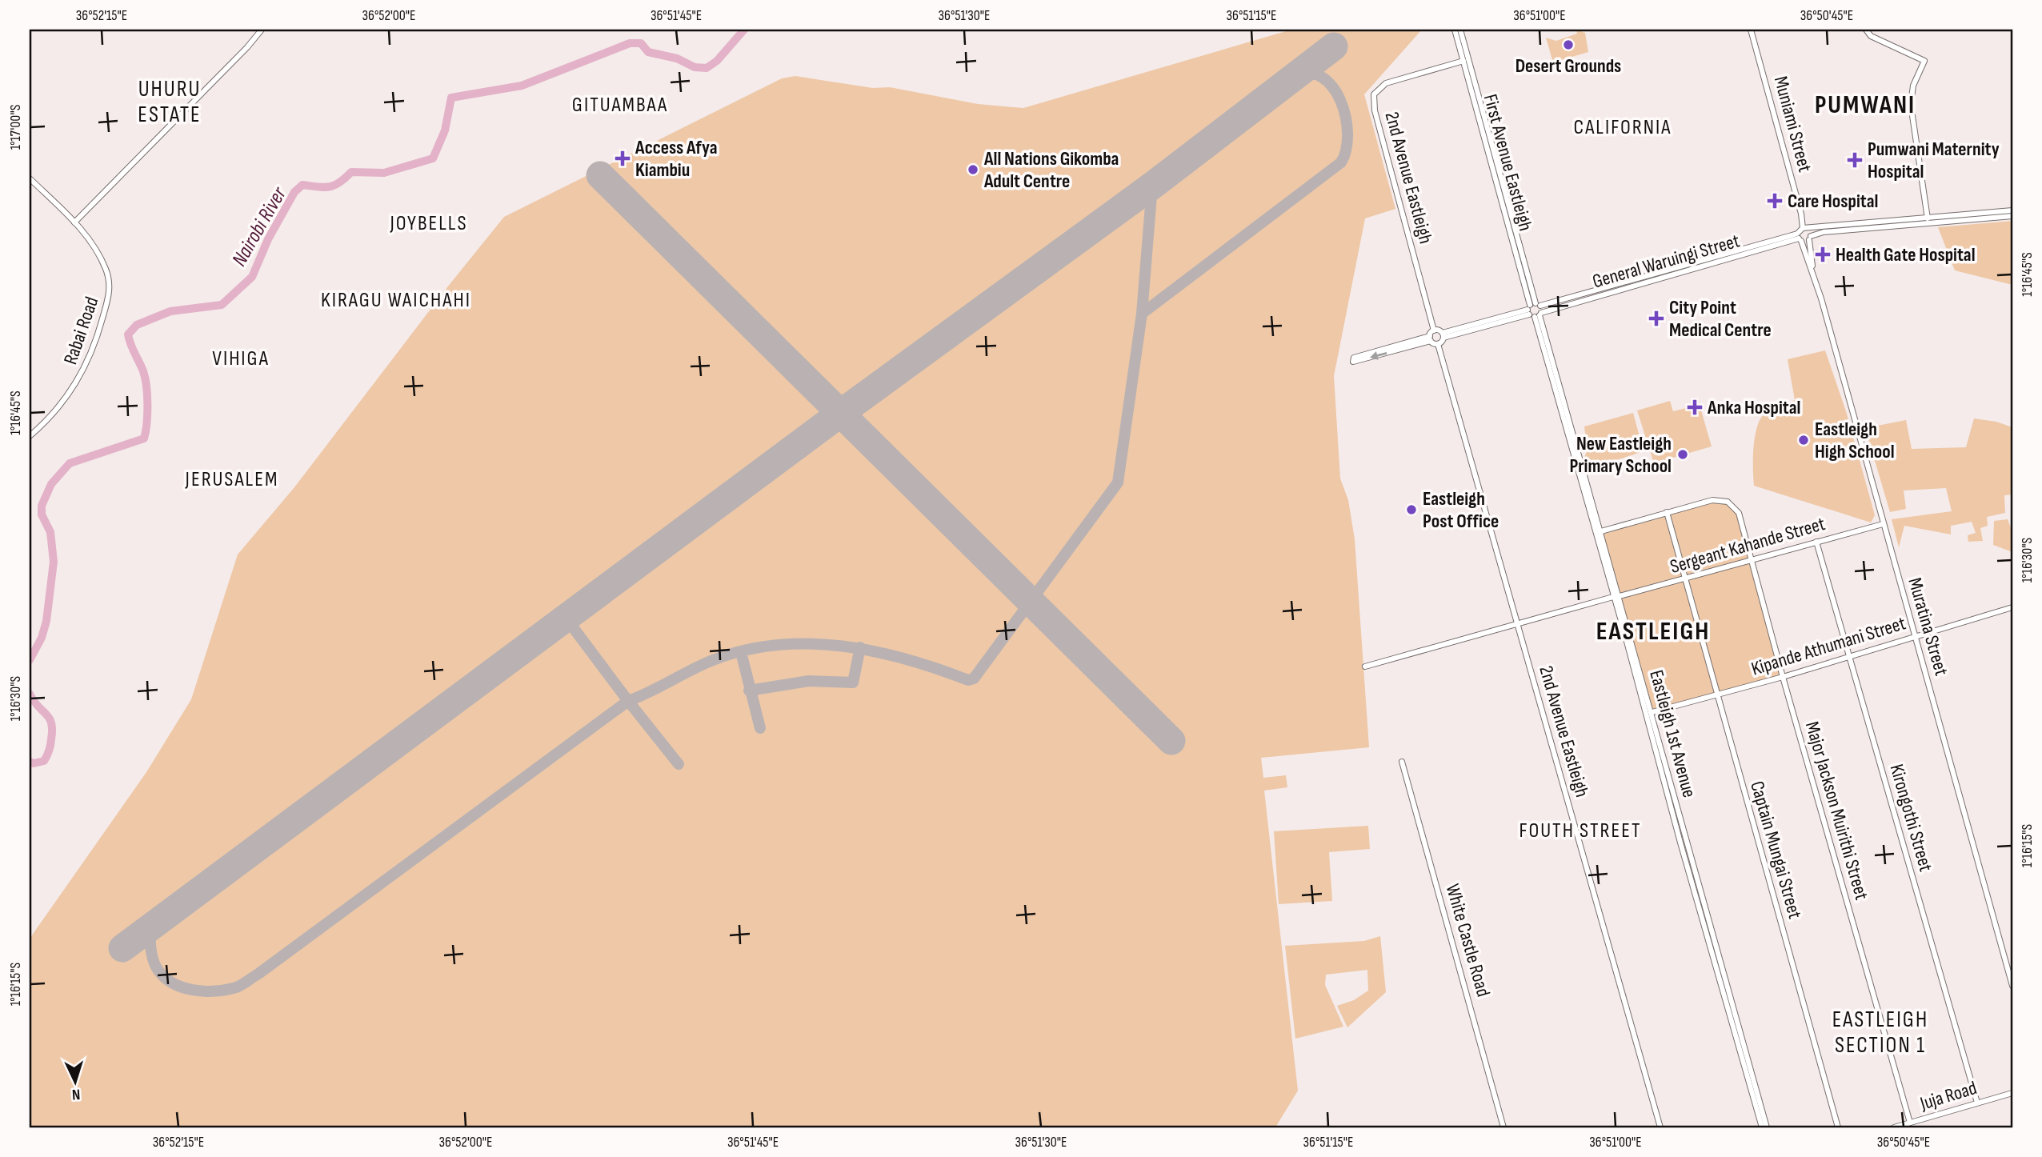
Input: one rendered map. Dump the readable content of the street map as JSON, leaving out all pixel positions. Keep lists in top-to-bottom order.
{
  "streets": {
    "main road": [
      "Muniami Street",
      "First Avenue Eastleigh",
      "2nd Avenue Eastleigh",
      "General Waruingi Street",
      "Rabai Road",
      "Sergeant Kahande Street",
      "Muratina Street",
      "Kipande Athumani Street",
      "Eastleigh 1st Avenue",
      "Major Jackson Muirithi Street",
      "Kirongothi Street",
      "Captain Mungai Street",
      "White Castle Road",
      "Juja Road"
    ]
  },
  "crossings": [
    ["Muniami Street", "Muratina Street"],
    ["First Avenue Eastleigh", "2nd Avenue Eastleigh"],
    ["First Avenue Eastleigh", "General Waruingi Street"],
    ["First Avenue Eastleigh", "Eastleigh 1st Avenue"],
    ["General Waruingi Street", "Muratina Street"],
    ["General Waruingi Street", "Eastleigh 1st Avenue"],
    ["Sergeant Kahande Street", "Muratina Street"],
    ["Sergeant Kahande Street", "Eastleigh 1st Avenue"],
    ["Sergeant Kahande Street", "Major Jackson Muirithi Street"],
    ["Sergeant Kahande Street", "Kirongothi Street"],
    ["Sergeant Kahande Street", "Captain Mungai Street"],
    ["Muratina Street", "Kipande Athumani Street"],
    ["Kipande Athumani Street", "Eastleigh 1st Avenue"],
    ["Kipande Athumani Street", "Major Jackson Muirithi Street"],
    ["Kipande Athumani Street", "Kirongothi Street"],
    ["Kipande Athumani Street", "Captain Mungai Street"],
    ["Major Jackson Muirithi Street", "Captain Mungai Street"],
    ["Major Jackson Muirithi Street", "Juja Road"],
    ["Kirongothi Street", "Juja Road"]
  ],
  "districts": [
    "UHURU ESTATE",
    "GITUAMBAA",
    "PUMWANI",
    "CALIFORNIA",
    "JOYBELLS",
    "KIRAGU WAICHAHI",
    "VIHIGA",
    "JERUSALEM",
    "EASTLEIGH",
    "FOUTH STREET",
    "EASTLEIGH SECTION 1"
  ],
  "water": ["Nairobi River"],
  "places": {
    "other": [
      "Desert Grounds",
      "All Nations Gikomba Adult Centre",
      "Eastleigh High School",
      "New Eastleigh Primary School",
      "Eastleigh Post Office"
    ],
    "health": [
      "Access Afya Kiambiu",
      "Pumwani Maternity Hospital",
      "Care Hospital",
      "Health Gate Hospital",
      "City Point Medical Centre",
      "Anka Hospital"
    ]
  },
  "north": "bottom",
  "coordinates": [
    "36°52'15\"E",
    "36°52'00\"E",
    "36°51'45\"E",
    "36°51'30\"E",
    "36°51'15\"E",
    "36°51'00\"E",
    "36°50'45\"E",
    "1°17'00\"S",
    "1°16'45\"S",
    "1°16'30\"S",
    "1°16'15\"S"
  ]
}
